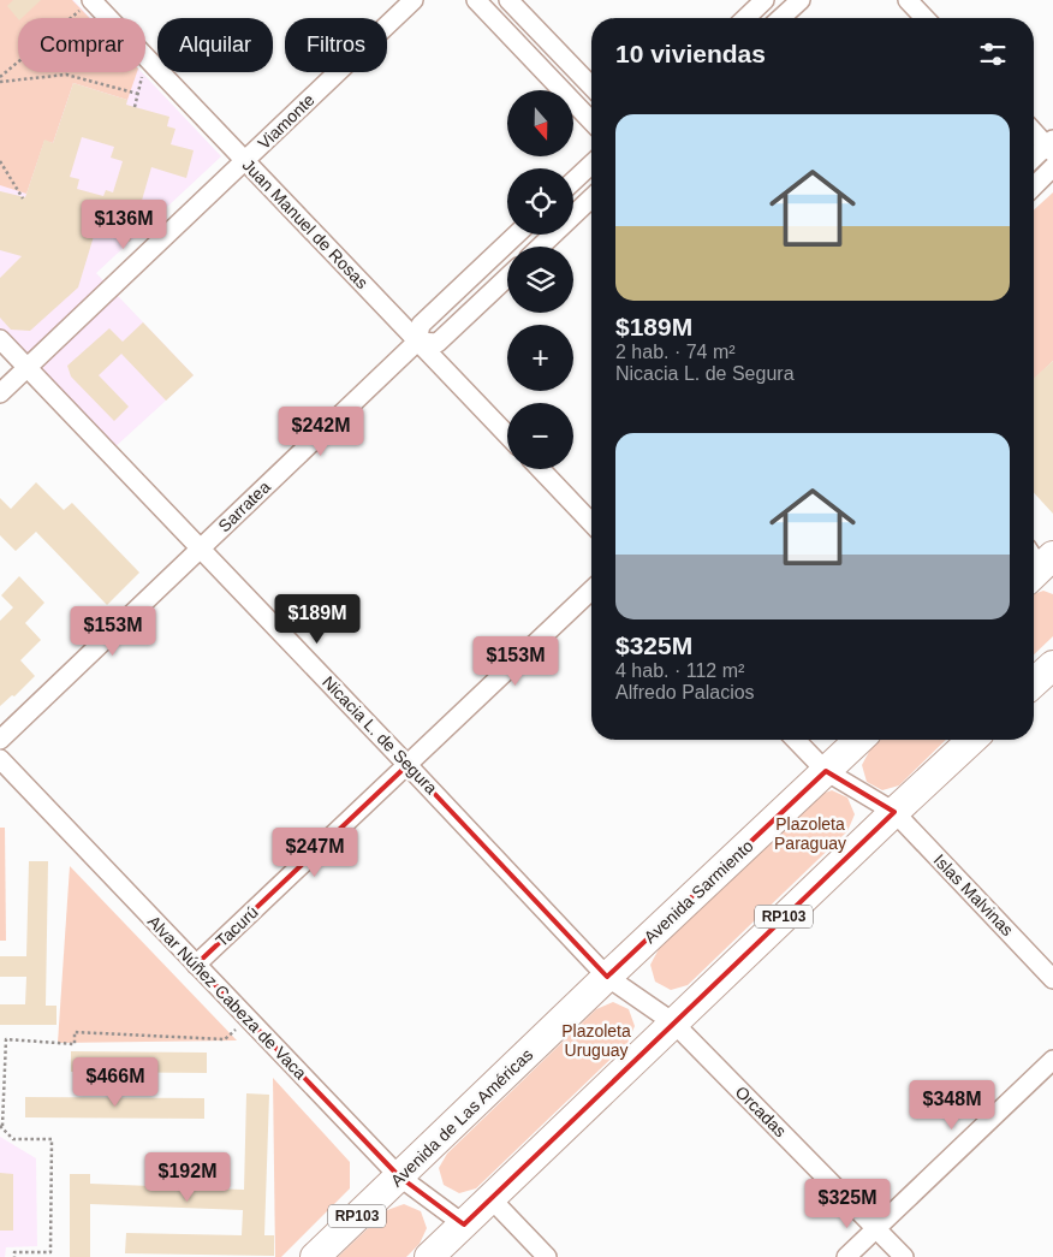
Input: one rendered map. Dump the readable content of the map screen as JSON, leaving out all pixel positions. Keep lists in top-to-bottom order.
{
  "streets": {
    "main road": ["Avenida Sarmiento", "RP103", "Avenida de Las Américas"],
    "street": [
      "Viamonte",
      "Juan Manuel de Rosas",
      "Sarratea",
      "Nicacia L. de Segura",
      "Islas Malvinas",
      "Tacurú",
      "Alvar Núñez Cabeza de Vaca",
      "Orcadas"
    ]
  },
  "crossings": [
    ["Viamonte", "Juan Manuel de Rosas"],
    ["Viamonte", "Nicacia L. de Segura"],
    ["Juan Manuel de Rosas", "Sarratea"],
    ["Sarratea", "Nicacia L. de Segura"],
    ["Nicacia L. de Segura", "Avenida Sarmiento"],
    ["Nicacia L. de Segura", "Tacurú"],
    ["Nicacia L. de Segura", "Orcadas"],
    ["Nicacia L. de Segura", "Avenida de Las Américas"],
    ["Avenida Sarmiento", "Orcadas"],
    ["Avenida Sarmiento", "Avenida de Las Américas"],
    ["Islas Malvinas", "RP103"],
    ["RP103", "Alvar Núñez Cabeza de Vaca"],
    ["RP103", "Orcadas"],
    ["Tacurú", "Alvar Núñez Cabeza de Vaca"],
    ["Alvar Núñez Cabeza de Vaca", "Avenida de Las Américas"],
    ["Orcadas", "Avenida de Las Américas"]
  ],
  "parks": ["Plazoleta Paraguay", "Plazoleta Uruguay"],
  "north": "bottom",
  "page": {
    "chip": ["Comprar", "Alquilar", "Filtros"],
    "heading": "10 viviendas",
    "map_buttons": ["+", "−"],
    "list": [
      {
        "name": "$189M",
        "note": "2 hab. · 74 m² · Nicacia L. de Segura"
      },
      {
        "name": "$325M",
        "note": "4 hab. · 112 m² · Alfredo Palacios"
      }
    ],
    "price": [
      "$136M",
      "$242M",
      "$189M",
      "$153M",
      "$153M",
      "$247M",
      "$466M",
      "$348M",
      "$192M",
      "$325M"
    ]
  }
}
